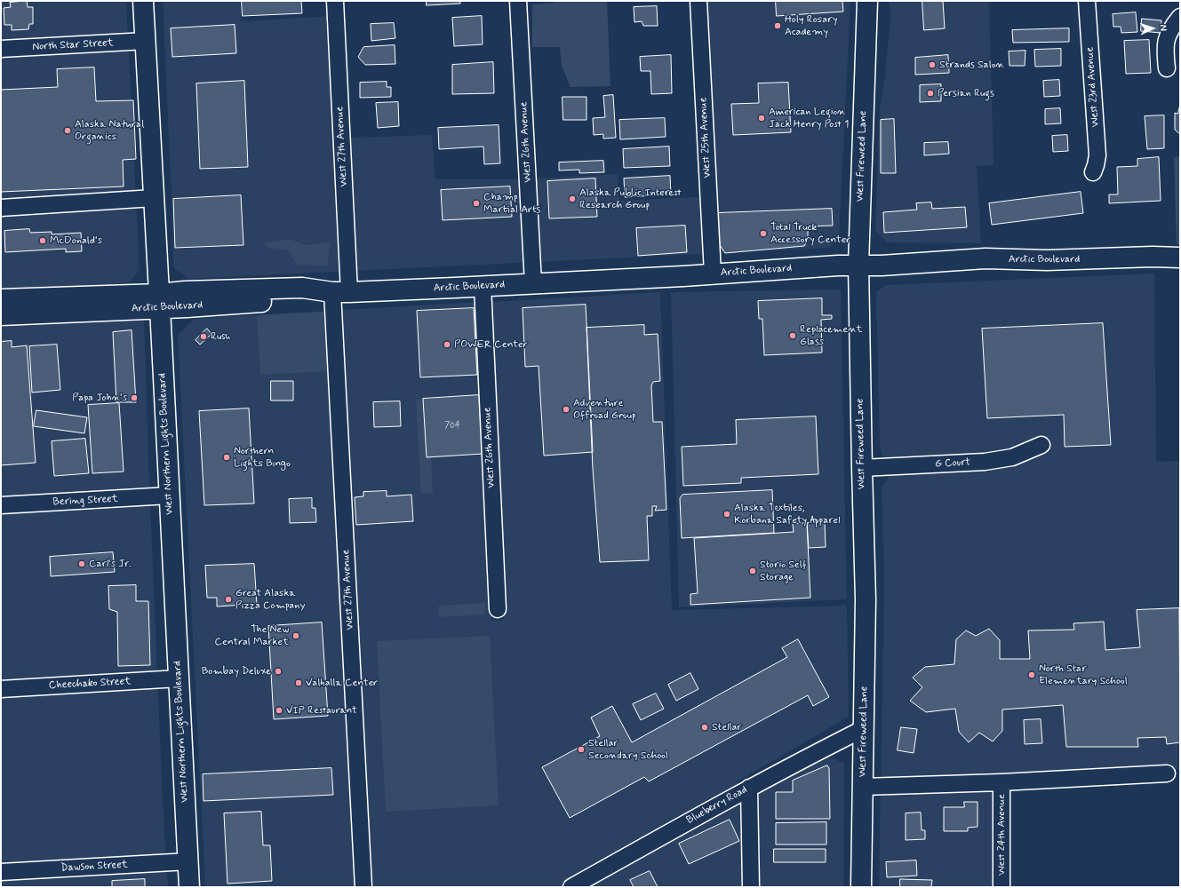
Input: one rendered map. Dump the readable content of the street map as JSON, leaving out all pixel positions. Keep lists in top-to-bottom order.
{
  "streets": {
    "main road": ["West Fireweed Lane", "Arctic Boulevard", "West Northern Lights Boulevard"],
    "street": [
      "North Star Street",
      "West 23rd Avenue",
      "West 25th Avenue",
      "West 26th Avenue",
      "West 27th Avenue",
      "G Court",
      "Bering Street",
      "Cheechako Street",
      "Blueberry Road",
      "West 24th Avenue",
      "Dawson Street"
    ]
  },
  "crossings": [
    ["North Star Street", "West Northern Lights Boulevard"],
    ["West 25th Avenue", "Arctic Boulevard"],
    ["West 26th Avenue", "Arctic Boulevard"],
    ["West 27th Avenue", "Arctic Boulevard"],
    ["West Fireweed Lane", "Arctic Boulevard"],
    ["West Fireweed Lane", "G Court"],
    ["West Fireweed Lane", "Blueberry Road"],
    ["Arctic Boulevard", "West Northern Lights Boulevard"],
    ["West Northern Lights Boulevard", "Bering Street"],
    ["West Northern Lights Boulevard", "Cheechako Street"],
    ["West Northern Lights Boulevard", "Dawson Street"]
  ],
  "places": [
    "Holy Rosary Academy",
    "Strands Salon",
    "Persian Rugs",
    "American Legion Jack Henry Post 1",
    "Alaska Natural Organics",
    "Alaska Public Interest Research Group",
    "Champ Martial Arts",
    "Total Truck Accessory Center",
    "McDonald's",
    "Replacement Glass",
    "Rush",
    "POWER Center",
    "Papa John's",
    "Adventure Offroad Group",
    "Northern Lights Bingo",
    "Alaska Textiles, Korbana Safety Apparel",
    "Carl's Jr.",
    "Storio Self Storage",
    "Great Alaska Pizza Company",
    "The New Central Market",
    "Bombay Deluxe",
    "North Star Elementary School",
    "Valhalla Center",
    "VIP Restaurant",
    "Stellar",
    "Stellar Secondary School"
  ],
  "house_numbers": ["704"],
  "north": "right"
}
